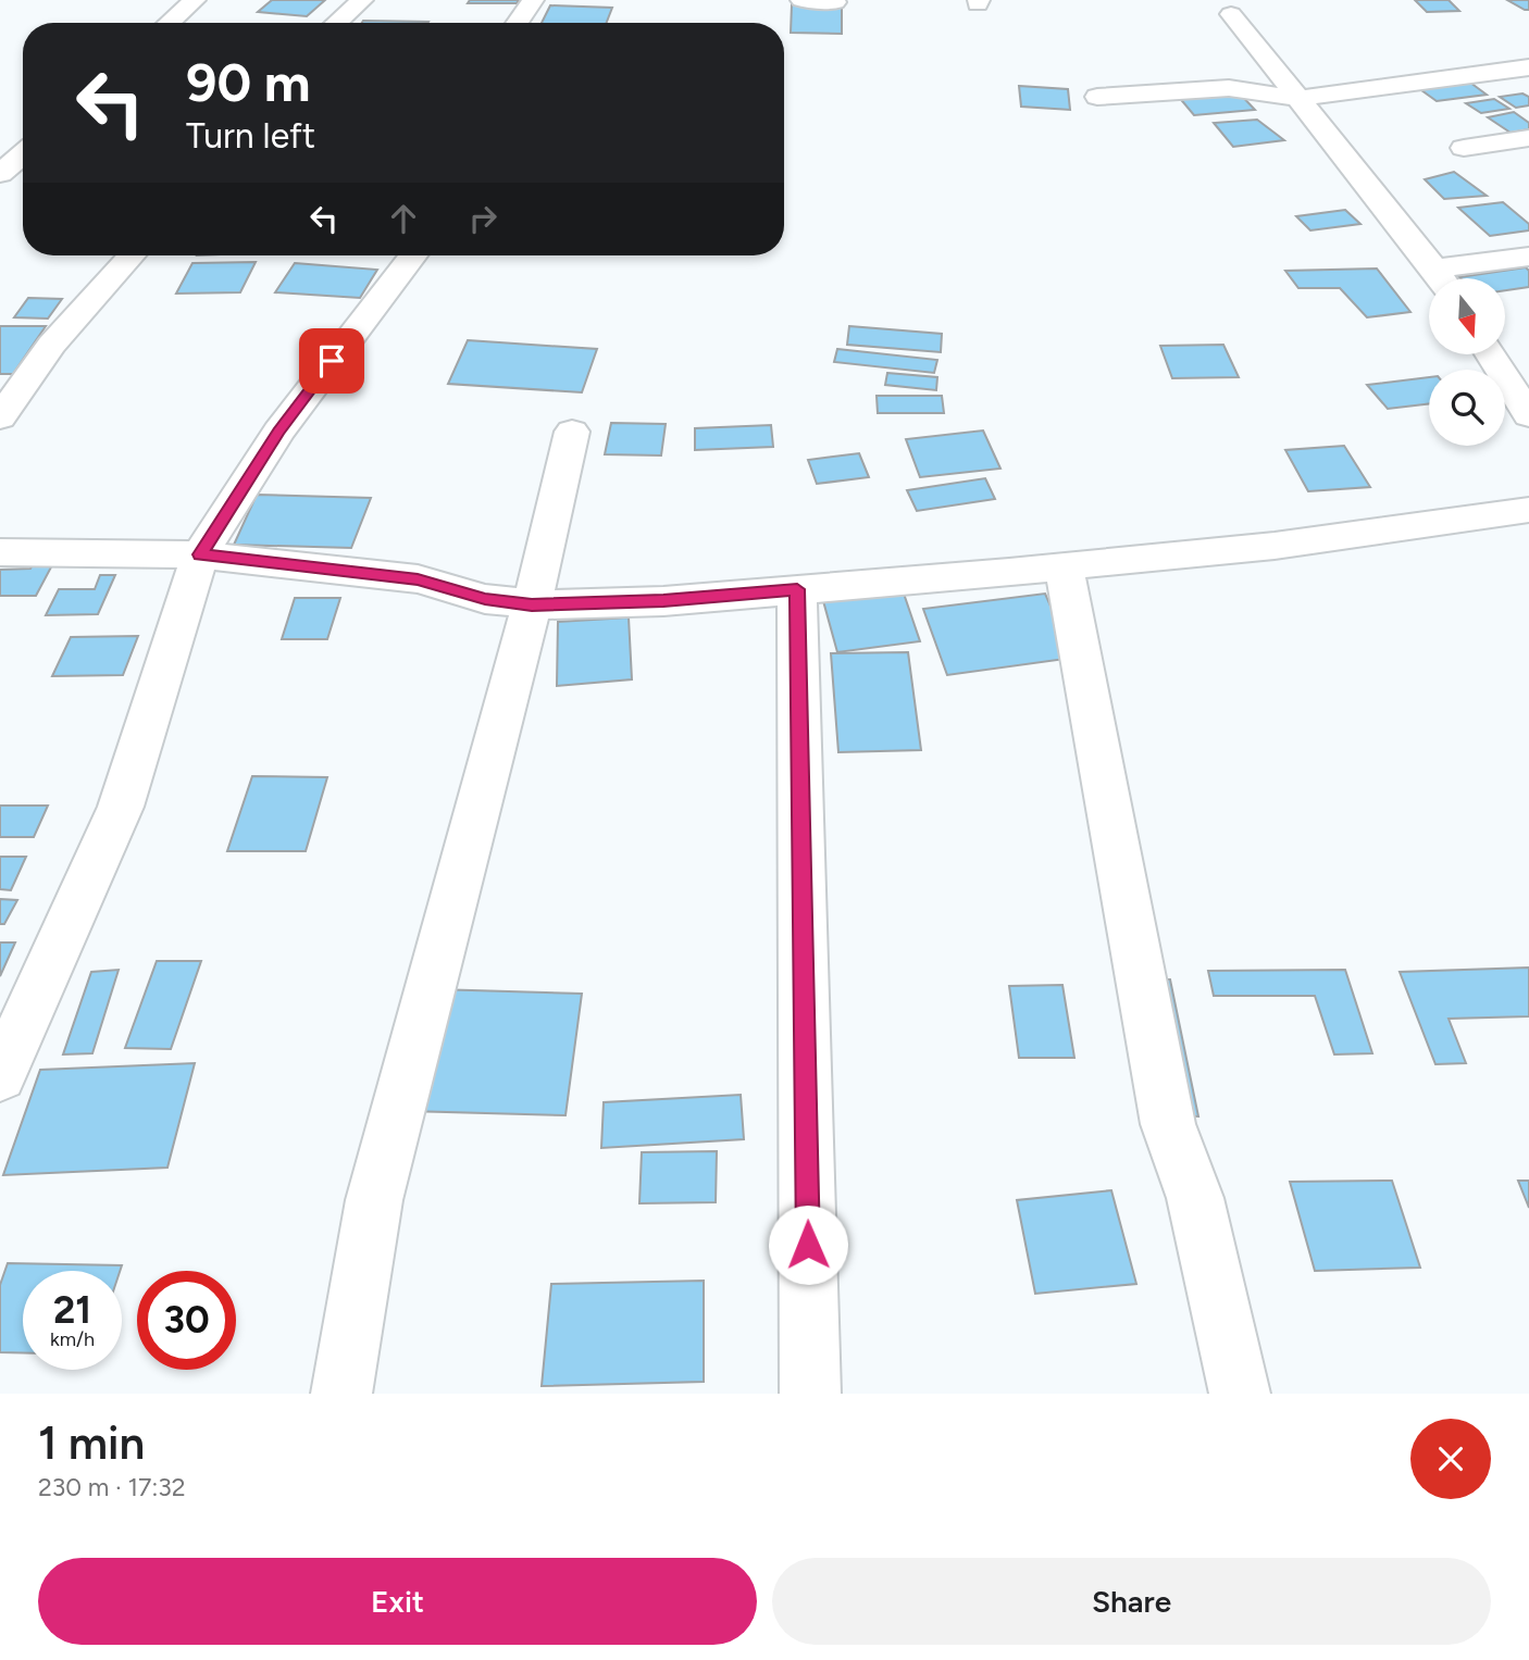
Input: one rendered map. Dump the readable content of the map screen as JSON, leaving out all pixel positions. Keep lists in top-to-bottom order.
{
  "north": "bottom",
  "page": {
    "turn": ["90 m", "Turn left"],
    "speed": "21 km/h",
    "limit": "30",
    "heading": ["1 min", "230 m · 17:32"],
    "buttons": ["Exit", "Share"]
  }
}
